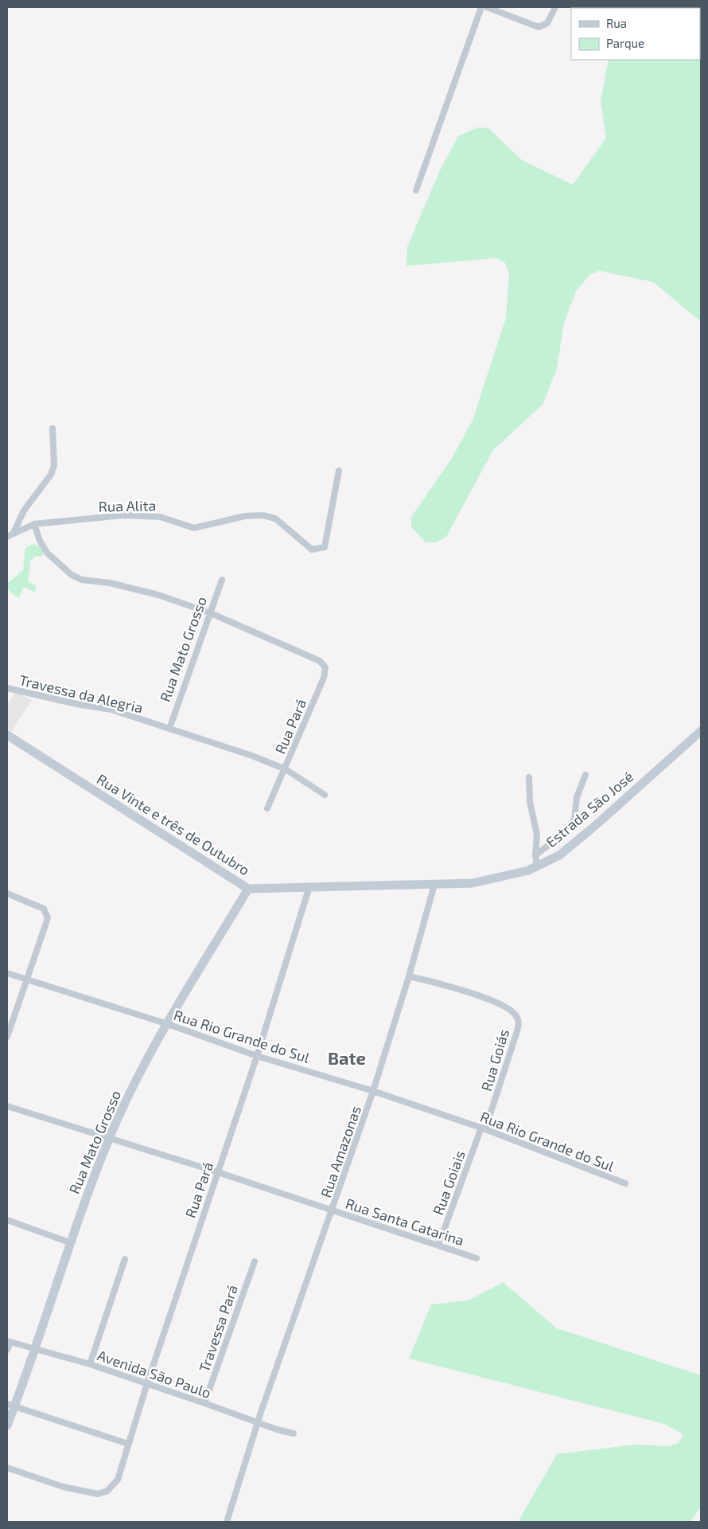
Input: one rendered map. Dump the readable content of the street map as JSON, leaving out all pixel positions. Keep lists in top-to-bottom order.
{
  "streets": {
    "street": [
      "Rua Alita",
      "Rua Mato Grosso",
      "Travessa da Alegria",
      "Rua Pará",
      "Estrada São José",
      "Rua Vinte e três de Outubro",
      "Rua Rio Grande do Sul",
      "Rua Goiás",
      "Rua Amazonas",
      "Rua Goiais",
      "Rua Santa Catarina",
      "Travessa Pará",
      "Avenida São Paulo"
    ]
  },
  "crossings": [
    ["Rua Mato Grosso", "Travessa da Alegria"],
    ["Rua Mato Grosso", "Rua Pará"],
    ["Rua Mato Grosso", "Rua Vinte e três de Outubro"],
    ["Rua Mato Grosso", "Rua Rio Grande do Sul"],
    ["Rua Mato Grosso", "Rua Santa Catarina"],
    ["Rua Mato Grosso", "Avenida São Paulo"],
    ["Travessa da Alegria", "Rua Pará"],
    ["Rua Pará", "Rua Vinte e três de Outubro"],
    ["Rua Pará", "Rua Rio Grande do Sul"],
    ["Rua Pará", "Rua Santa Catarina"],
    ["Rua Pará", "Avenida São Paulo"],
    ["Estrada São José", "Rua Vinte e três de Outubro"],
    ["Estrada São José", "Rua Amazonas"],
    ["Rua Vinte e três de Outubro", "Rua Amazonas"],
    ["Rua Rio Grande do Sul", "Rua Goiás"],
    ["Rua Rio Grande do Sul", "Rua Amazonas"],
    ["Rua Rio Grande do Sul", "Rua Goiais"],
    ["Rua Goiás", "Rua Amazonas"],
    ["Rua Goiás", "Rua Goiais"],
    ["Rua Amazonas", "Rua Santa Catarina"],
    ["Rua Amazonas", "Avenida São Paulo"],
    ["Rua Goiais", "Rua Santa Catarina"],
    ["Travessa Pará", "Avenida São Paulo"]
  ],
  "districts": ["Bate"],
  "legend": ["Rua", "Parque"]
}
